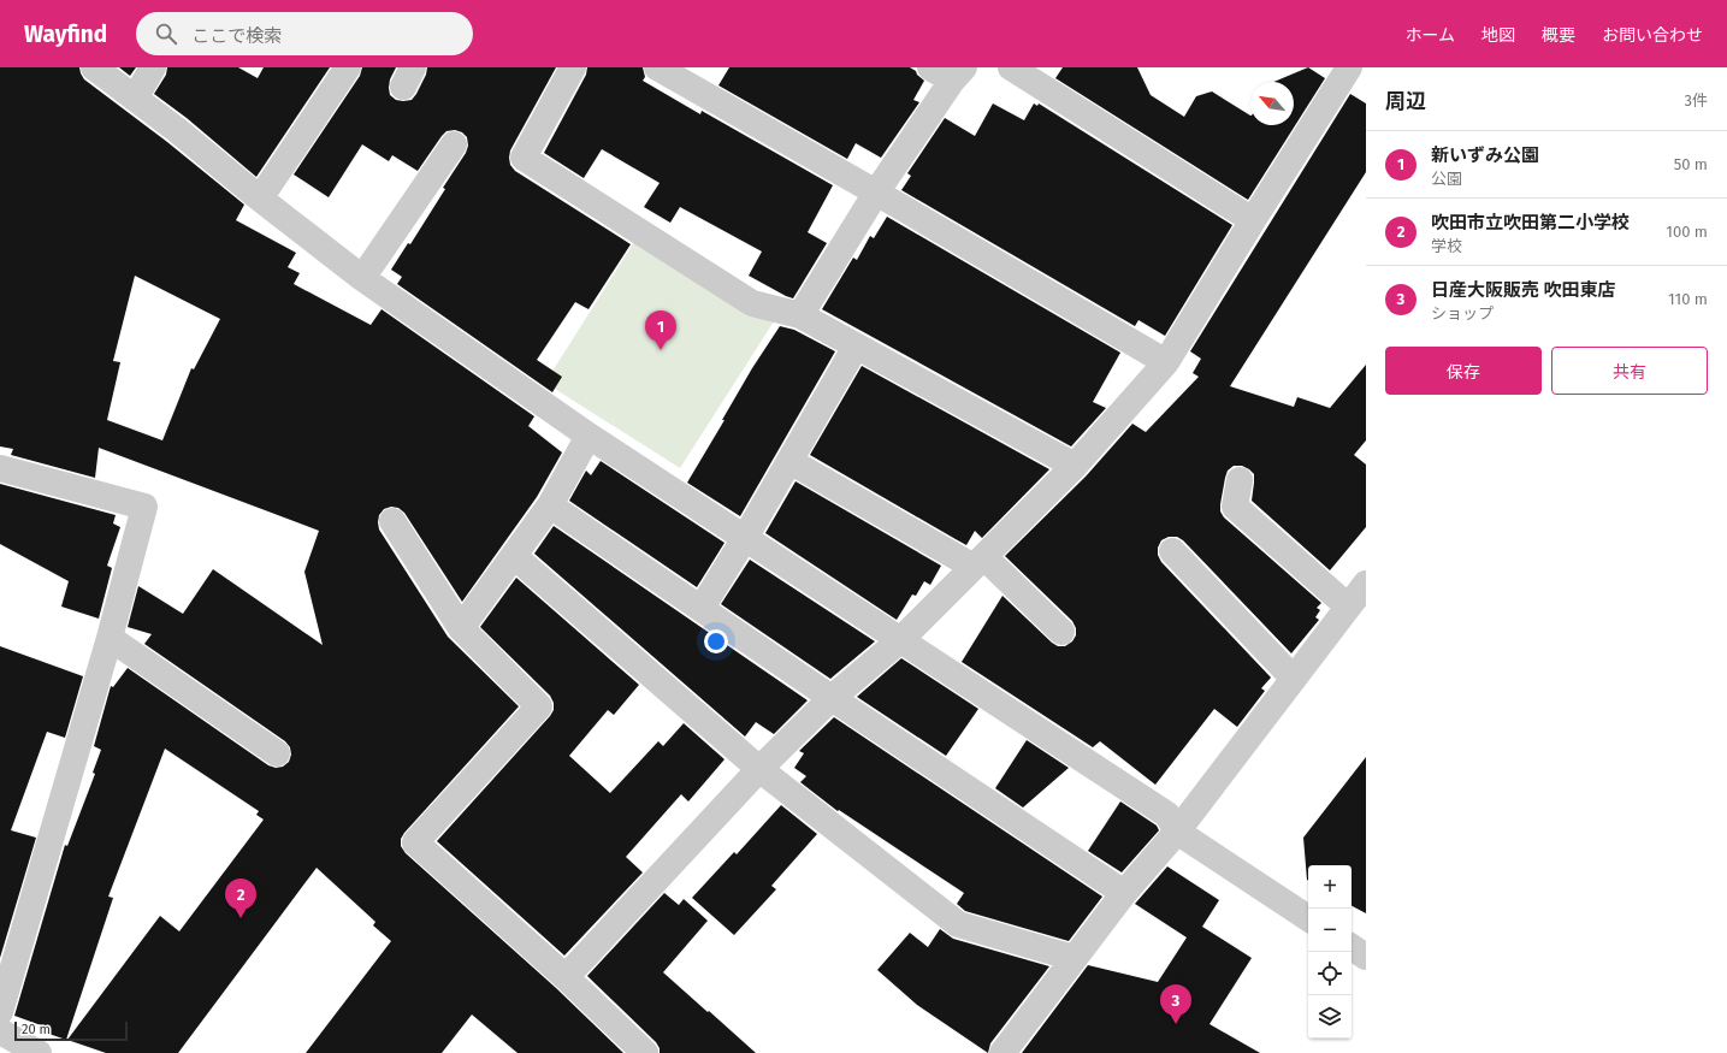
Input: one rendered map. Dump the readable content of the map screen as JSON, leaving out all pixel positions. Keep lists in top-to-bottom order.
{
  "scale_bar": "20 m",
  "north": "top left",
  "page": {
    "header": "Wayfind",
    "search": "ここで検索",
    "nav": [
      "ホーム",
      "地図",
      "概要",
      "お問い合わせ"
    ],
    "heading": ["周辺", "3件"],
    "list": [
      {
        "mark": "1",
        "name": "新いずみ公園",
        "note": "公園",
        "value": "50 m"
      },
      {
        "mark": "2",
        "name": "吹田市立吹田第二小学校",
        "note": "学校",
        "value": "100 m"
      },
      {
        "mark": "3",
        "name": "日産大阪販売 吹田東店",
        "note": "ショップ",
        "value": "110 m"
      }
    ],
    "pins": ["1", "2", "3"],
    "buttons": ["保存", "共有"],
    "map_buttons": ["+", "−"],
    "scale": "20 m"
  }
}
